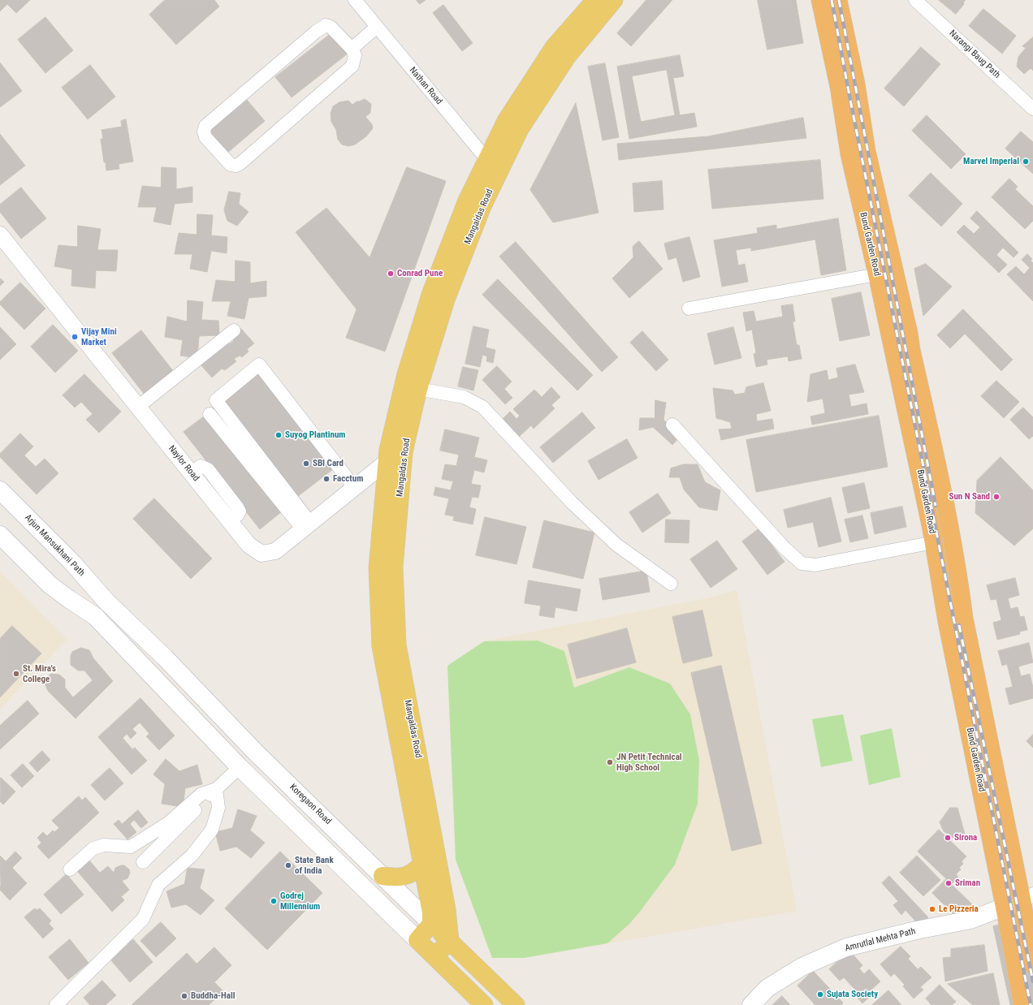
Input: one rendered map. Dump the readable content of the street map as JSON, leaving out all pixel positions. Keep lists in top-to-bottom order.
{
  "streets": {
    "highway": ["Bund Garden Road"],
    "main road": [
      "Mangaldas Road",
      "Arjun Mansukhani Path",
      "Koregaon Road",
      "Amrutlal Mehta Path"
    ],
    "street": ["Narangi Baug Path", "Nathan Road", "Naylor Road"]
  },
  "crossings": [
    ["Nathan Road", "Mangaldas Road"],
    ["Mangaldas Road", "Naylor Road"],
    ["Mangaldas Road", "Koregaon Road"],
    ["Bund Garden Road", "Amrutlal Mehta Path"],
    ["Arjun Mansukhani Path", "Koregaon Road"]
  ],
  "places": [
    "Marvel Imperial",
    "Conrad Pune",
    "Vijay Mini Market",
    "Suyog Plantinum",
    "SBI Card",
    "Facctum",
    "Sun N Sand",
    "St. Mira's College",
    "JN Petit Technical High School",
    "Sirona",
    "State Bank of India",
    "Sriman",
    "Godrej Millennium",
    "Le Pizzeria",
    "Sujata Society",
    "Buddha-Hall"
  ]
}
